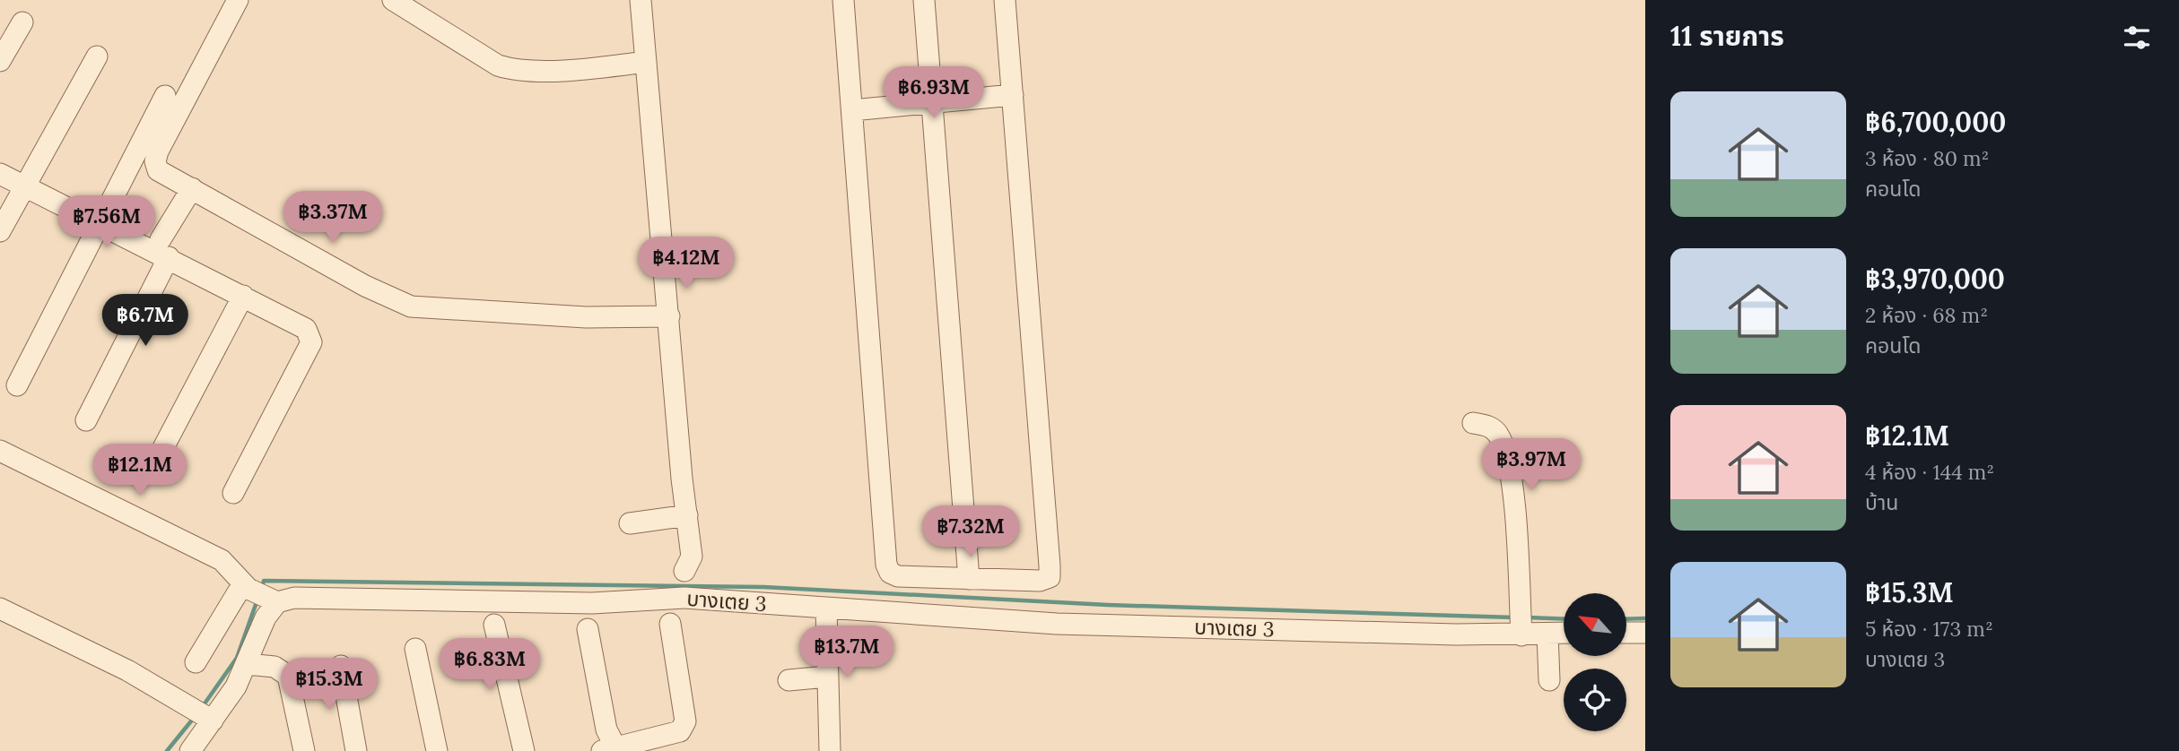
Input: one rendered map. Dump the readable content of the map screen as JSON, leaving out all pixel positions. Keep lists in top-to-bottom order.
{
  "streets": {
    "street": ["บางเตย 3"]
  },
  "north": "top left",
  "page": {
    "heading": "11 รายการ",
    "price": [
      "฿6.93M",
      "฿3.37M",
      "฿7.56M",
      "฿4.12M",
      "฿6.7M",
      "฿3.97M",
      "฿12.1M",
      "฿7.32M",
      "฿13.7M",
      "฿6.83M",
      "฿15.3M"
    ],
    "list": [
      {
        "name": "฿6,700,000",
        "note": "3 ห้อง · 80 m² · คอนโด"
      },
      {
        "name": "฿3,970,000",
        "note": "2 ห้อง · 68 m² · คอนโด"
      },
      {
        "name": "฿12.1M",
        "note": "4 ห้อง · 144 m² · บ้าน"
      },
      {
        "name": "฿15.3M",
        "note": "5 ห้อง · 173 m² · บางเตย 3"
      }
    ]
  }
}
